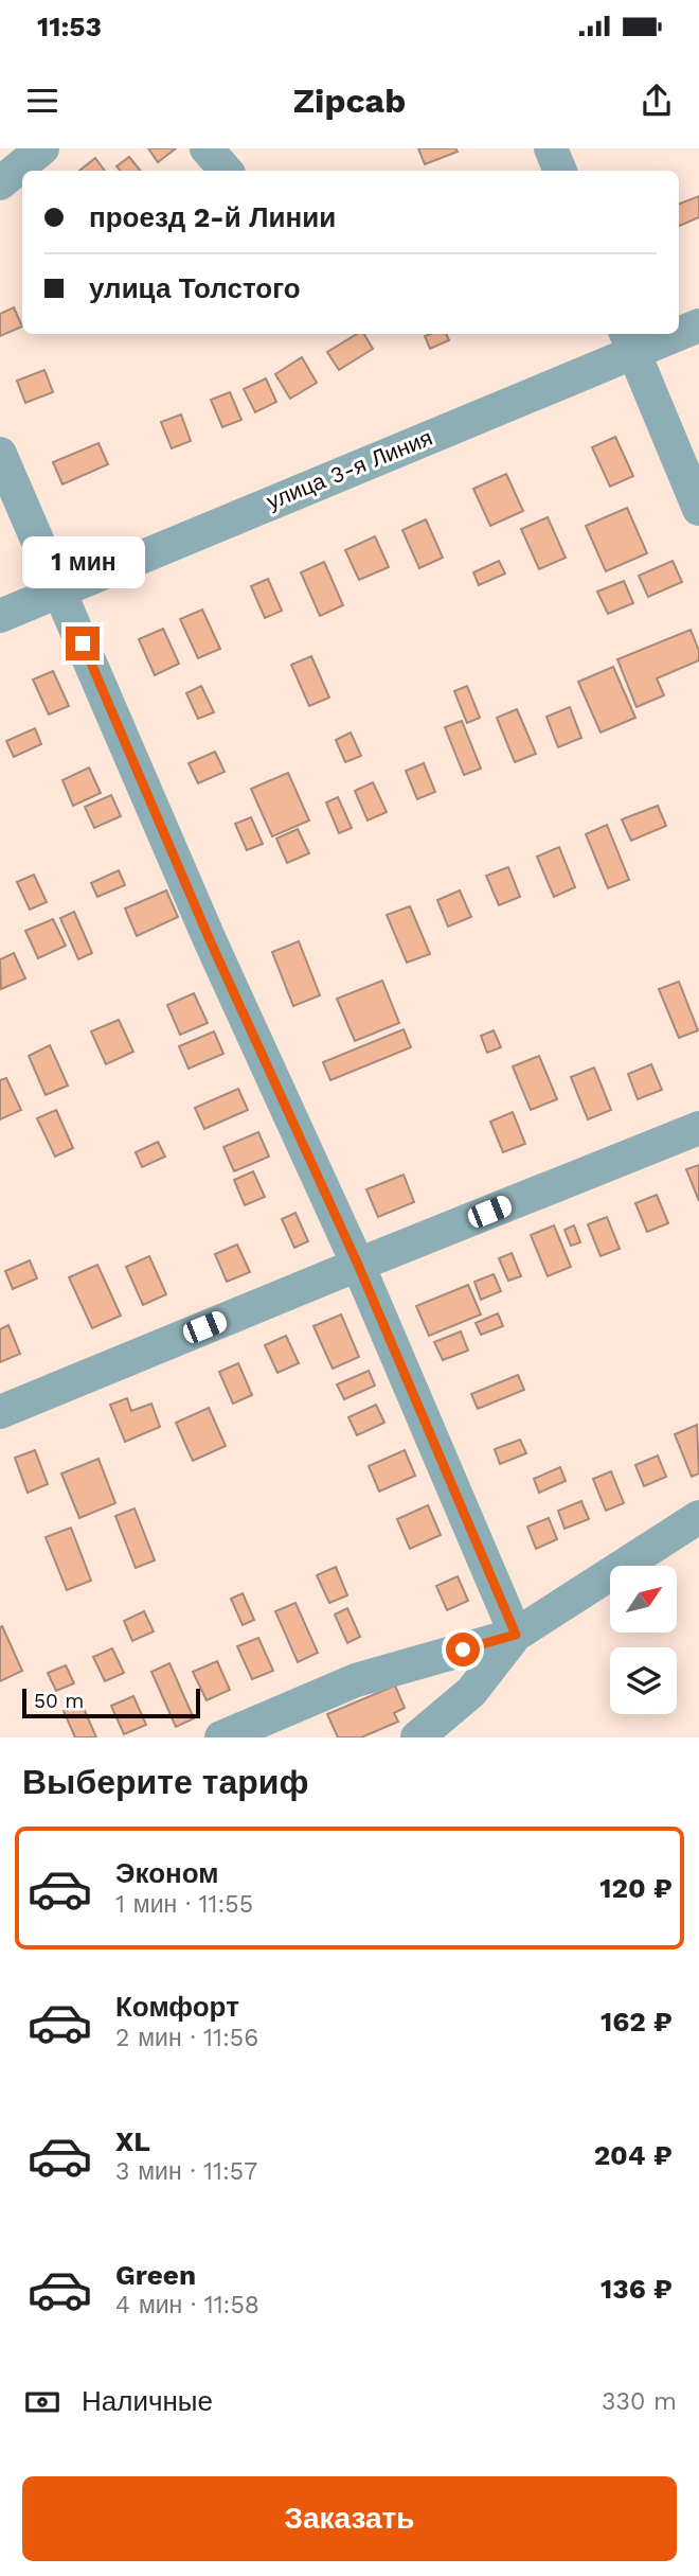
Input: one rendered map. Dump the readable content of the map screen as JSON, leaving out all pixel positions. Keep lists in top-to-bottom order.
{
  "streets": {
    "street": ["улица 3-я Линия"]
  },
  "scale_bar": "50 m",
  "north": "top right",
  "page": {
    "status": "11:53",
    "header": "Zipcab",
    "banner": ["проезд 2-й Линии", "улица Толстого"],
    "bubble": "1 мин",
    "scale": "50 m",
    "heading": "Выберите тариф",
    "list": [
      {
        "name": "Эконом",
        "note": "1 мин · 11:55",
        "value": "120 ₽"
      },
      {
        "name": "Комфорт",
        "note": "2 мин · 11:56",
        "value": "162 ₽"
      },
      {
        "name": "XL",
        "note": "3 мин · 11:57",
        "value": "204 ₽"
      },
      {
        "name": "Green",
        "note": "4 мин · 11:58",
        "value": "136 ₽"
      }
    ],
    "pay": ["Наличные", "330 m"],
    "buttons": "Заказать"
  }
}
